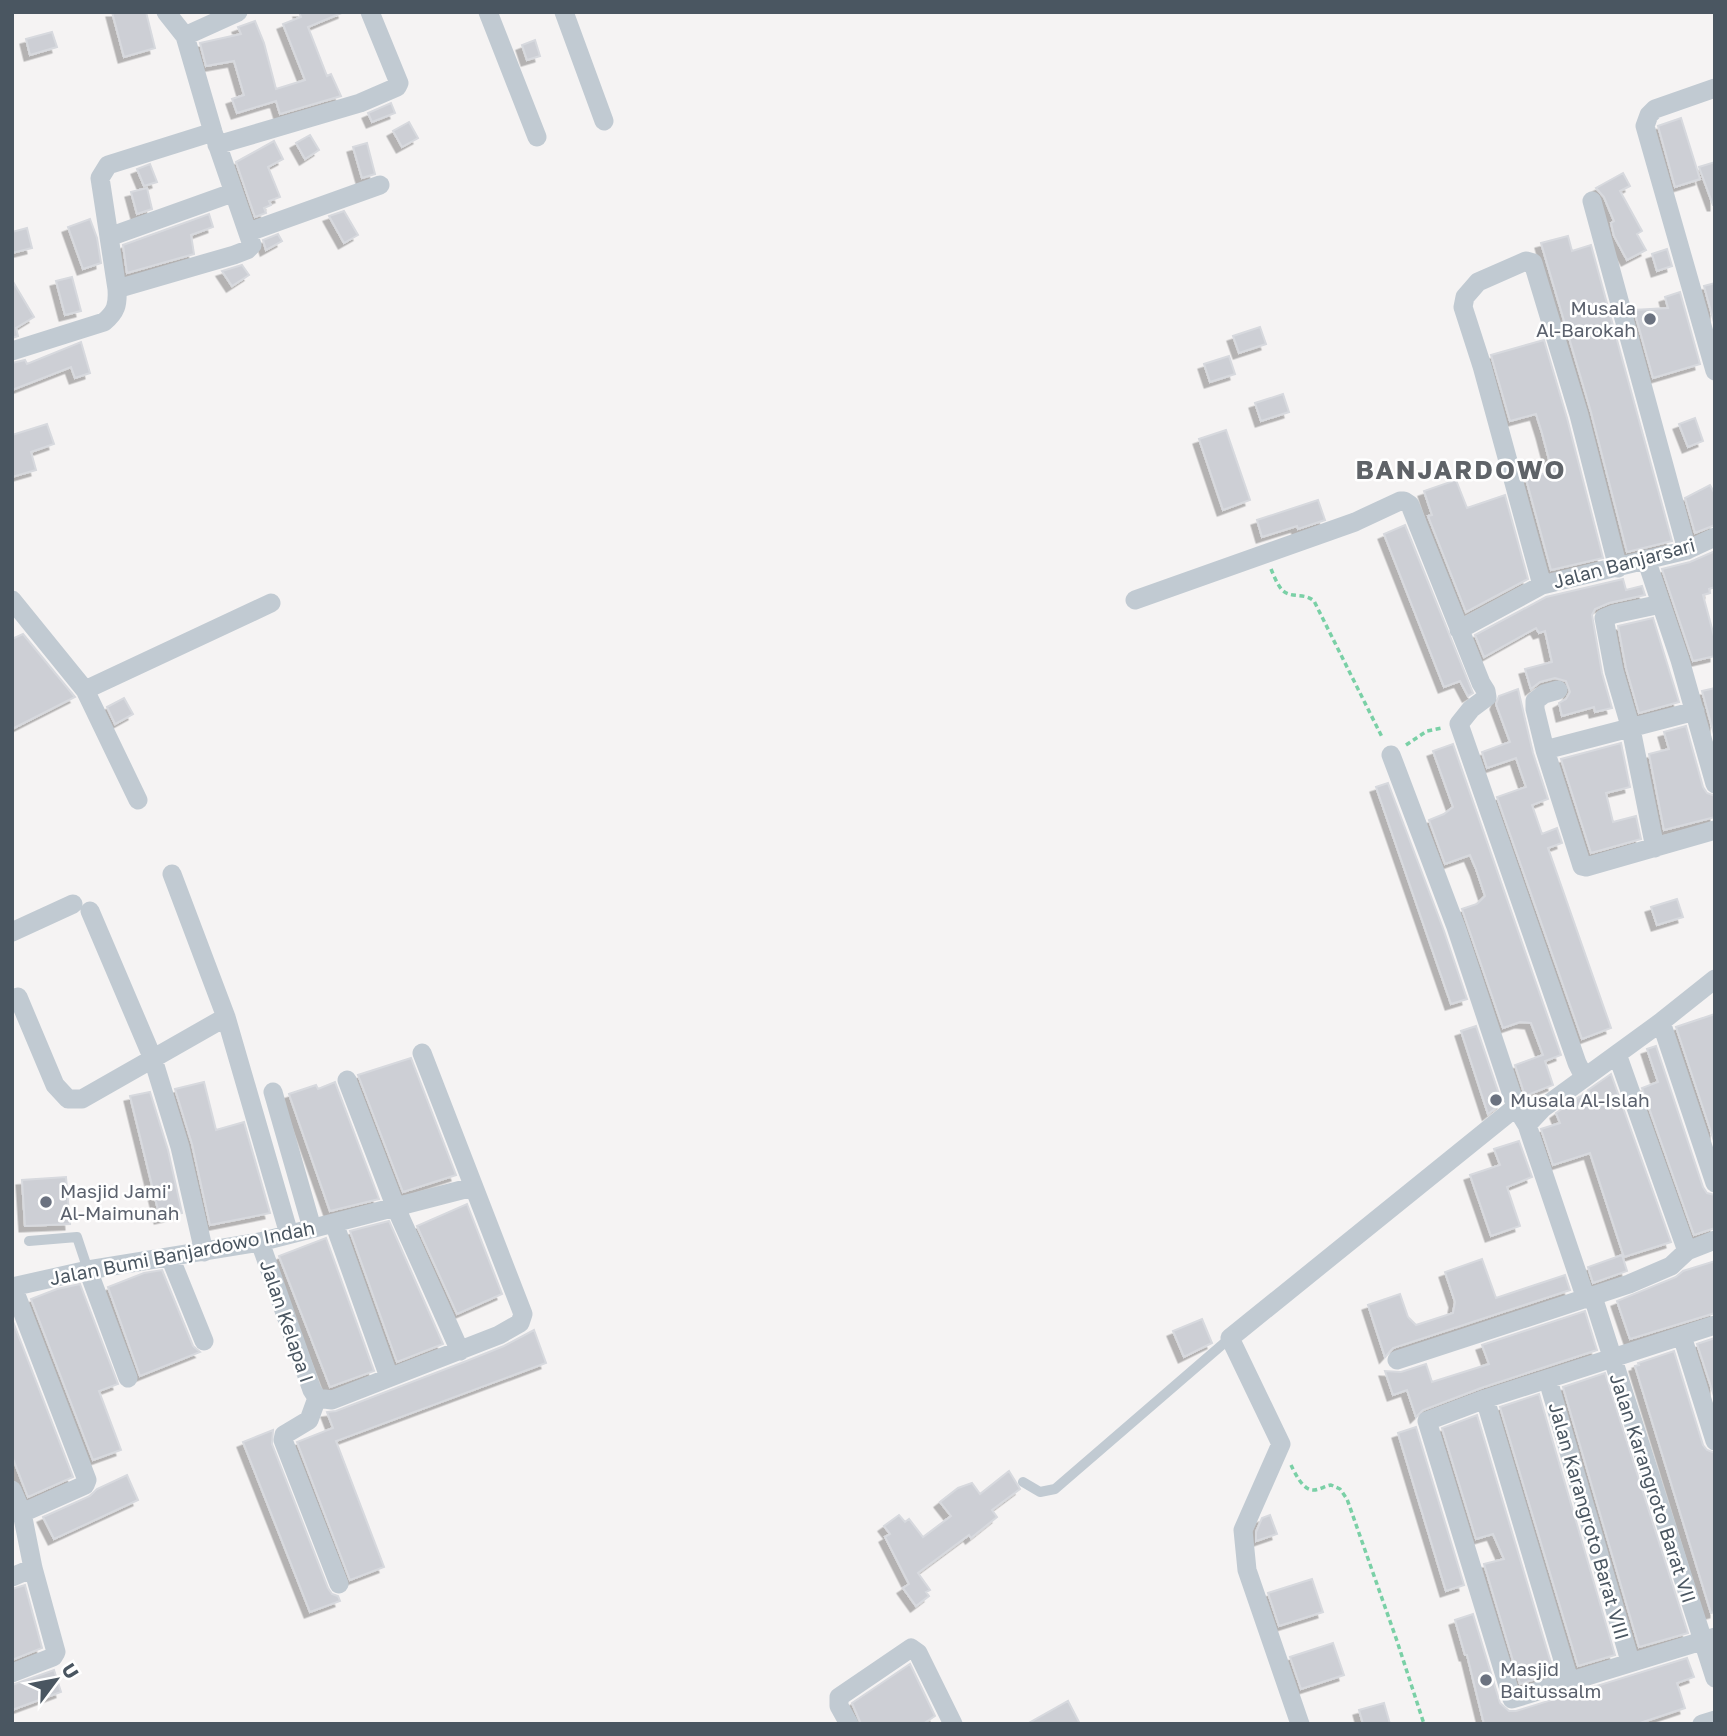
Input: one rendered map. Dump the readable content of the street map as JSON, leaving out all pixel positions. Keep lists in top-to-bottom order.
{
  "streets": {
    "street": [
      "Jalan Banjarsari",
      "Jalan Bumi Banjardowo Indah",
      "Jalan Kelapa I",
      "Jalan Karangroto Barat VII",
      "Jalan Karangroto Barat VIII"
    ]
  },
  "crossings": [
    ["Jalan Bumi Banjardowo Indah", "Jalan Kelapa I"]
  ],
  "districts": ["BANJARDOWO"],
  "places": [
    "Musala Al-Barokah",
    "Musala Al-Islah",
    "Masjid Jami' Al-Maimunah",
    "Masjid Baitussalm"
  ],
  "north": "top right"
}
